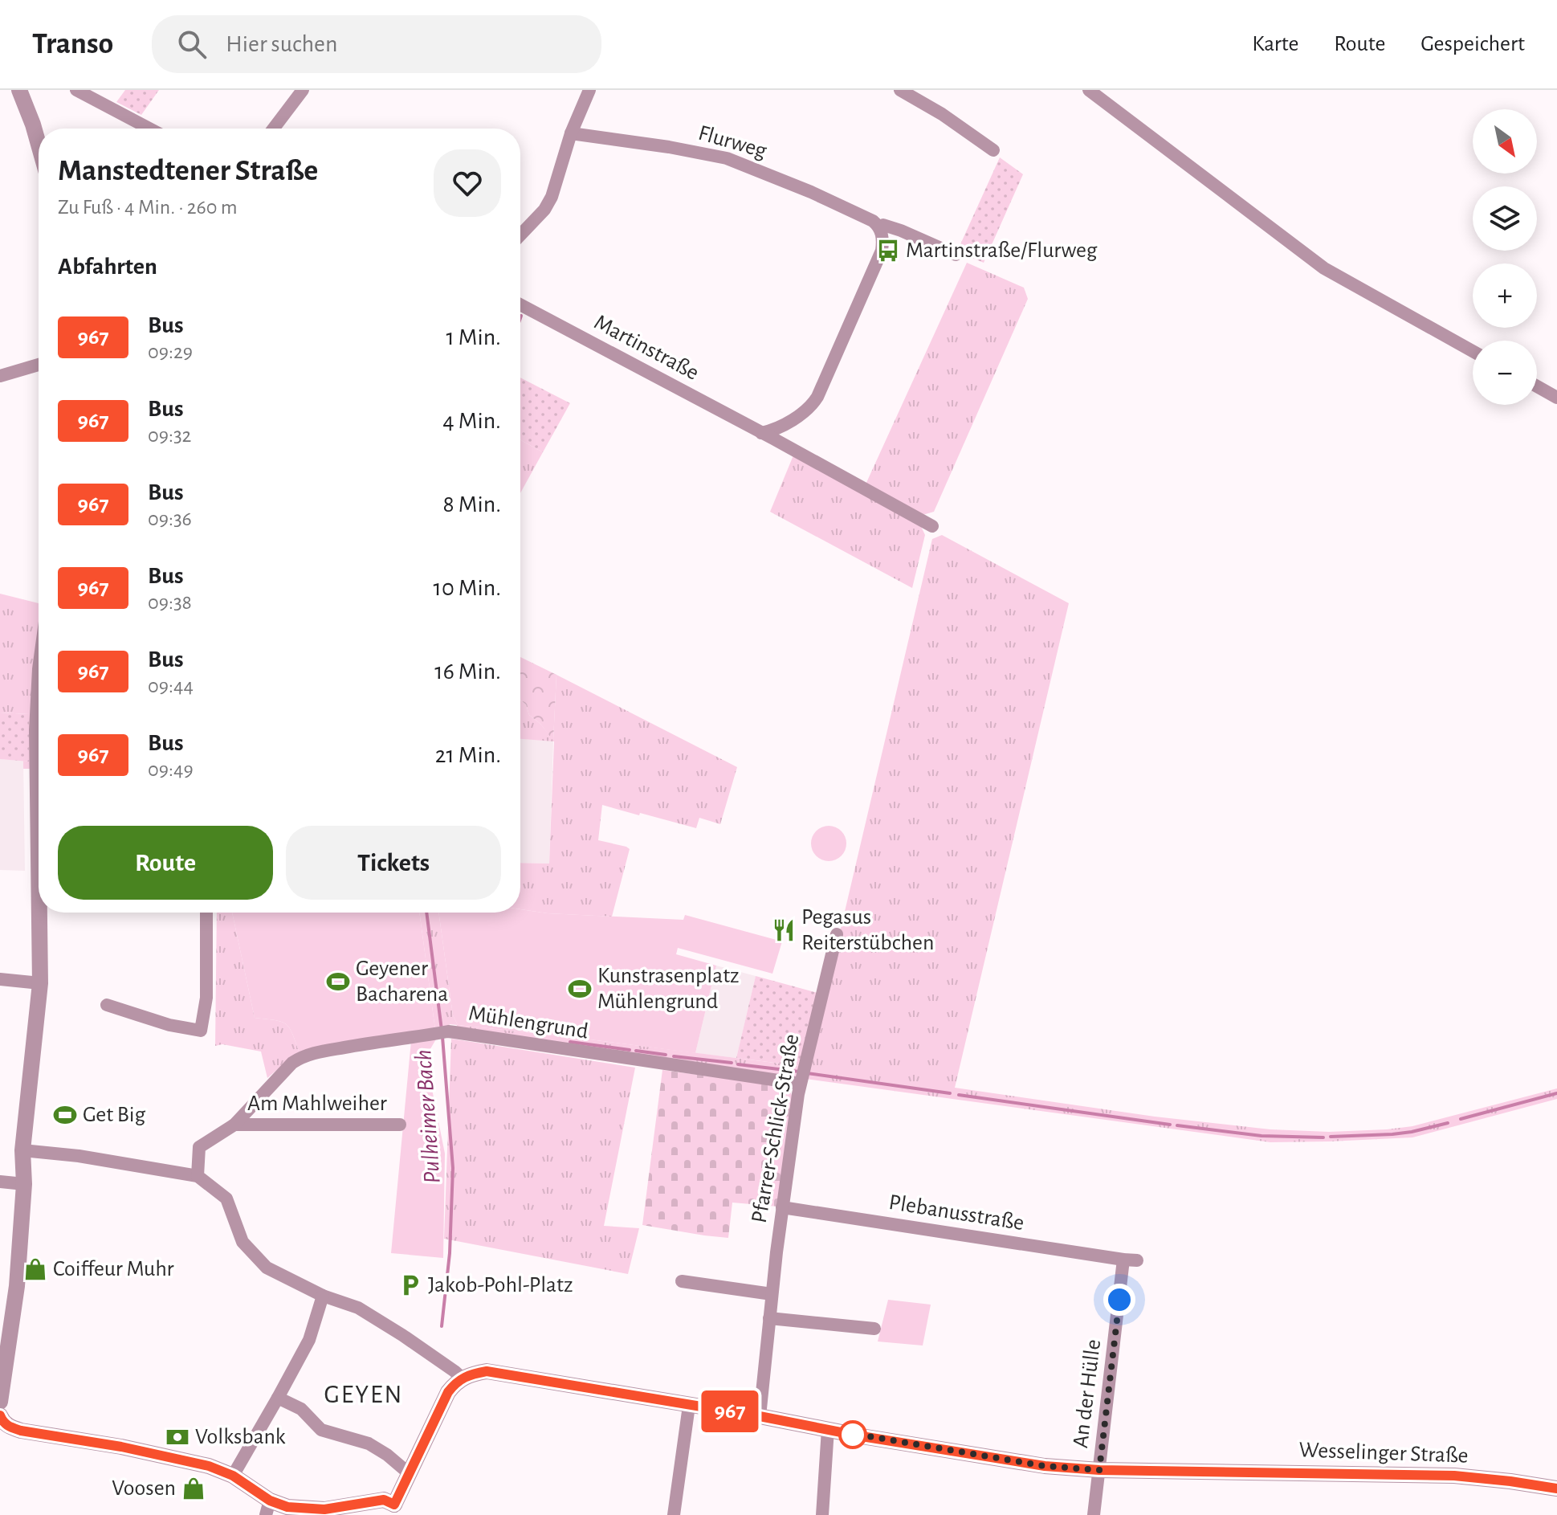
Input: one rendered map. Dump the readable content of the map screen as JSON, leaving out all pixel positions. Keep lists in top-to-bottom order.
{
  "streets": {
    "street": [
      "Flurweg",
      "Martinstraße",
      "Mühlengrund",
      "Am Mahlweiher",
      "Pfarrer-Schlick-Straße",
      "Plebanusstraße",
      "An der Hülle",
      "Wesselinger Straße"
    ]
  },
  "crossings": [
    ["Mühlengrund", "Am Mahlweiher"],
    ["Mühlengrund", "Pfarrer-Schlick-Straße"],
    ["Pfarrer-Schlick-Straße", "Plebanusstraße"],
    ["Pfarrer-Schlick-Straße", "Wesselinger Straße"],
    ["Plebanusstraße", "An der Hülle"],
    ["An der Hülle", "Wesselinger Straße"]
  ],
  "districts": ["GEYEN"],
  "water": ["Pulheimer Bach"],
  "places": {
    "bus stop": ["Martinstraße/Flurweg"],
    "restaurant": ["Pegasus Reiterstübchen"],
    "sports": ["Geyener Bacharena", "Kunstrasenplatz Mühlengrund", "Get Big"],
    "shop": ["Coiffeur Muhr", "Voosen"],
    "parking": ["Jakob-Pohl-Platz"],
    "bank": ["Volksbank"]
  },
  "lines": ["bus line 967"],
  "north": "bottom right",
  "page": {
    "header": "Transo",
    "search": "Hier suchen",
    "nav": ["Karte", "Route", "Gespeichert"],
    "on_map": "967",
    "map_buttons": ["+", "−"],
    "heading": [
      ["Manstedtener Straße", "Zu Fuß · 4 Min. · 260 m"],
      "Abfahrten"
    ],
    "list": [
      {
        "mark": "967",
        "name": "Bus",
        "note": "09:29",
        "value": "1 Min."
      },
      {
        "mark": "967",
        "name": "Bus",
        "note": "09:32",
        "value": "4 Min."
      },
      {
        "mark": "967",
        "name": "Bus",
        "note": "09:36",
        "value": "8 Min."
      },
      {
        "mark": "967",
        "name": "Bus",
        "note": "09:38",
        "value": "10 Min."
      },
      {
        "mark": "967",
        "name": "Bus",
        "note": "09:44",
        "value": "16 Min."
      },
      {
        "mark": "967",
        "name": "Bus",
        "note": "09:49",
        "value": "21 Min."
      }
    ],
    "buttons": ["Route", "Tickets"]
  }
}
